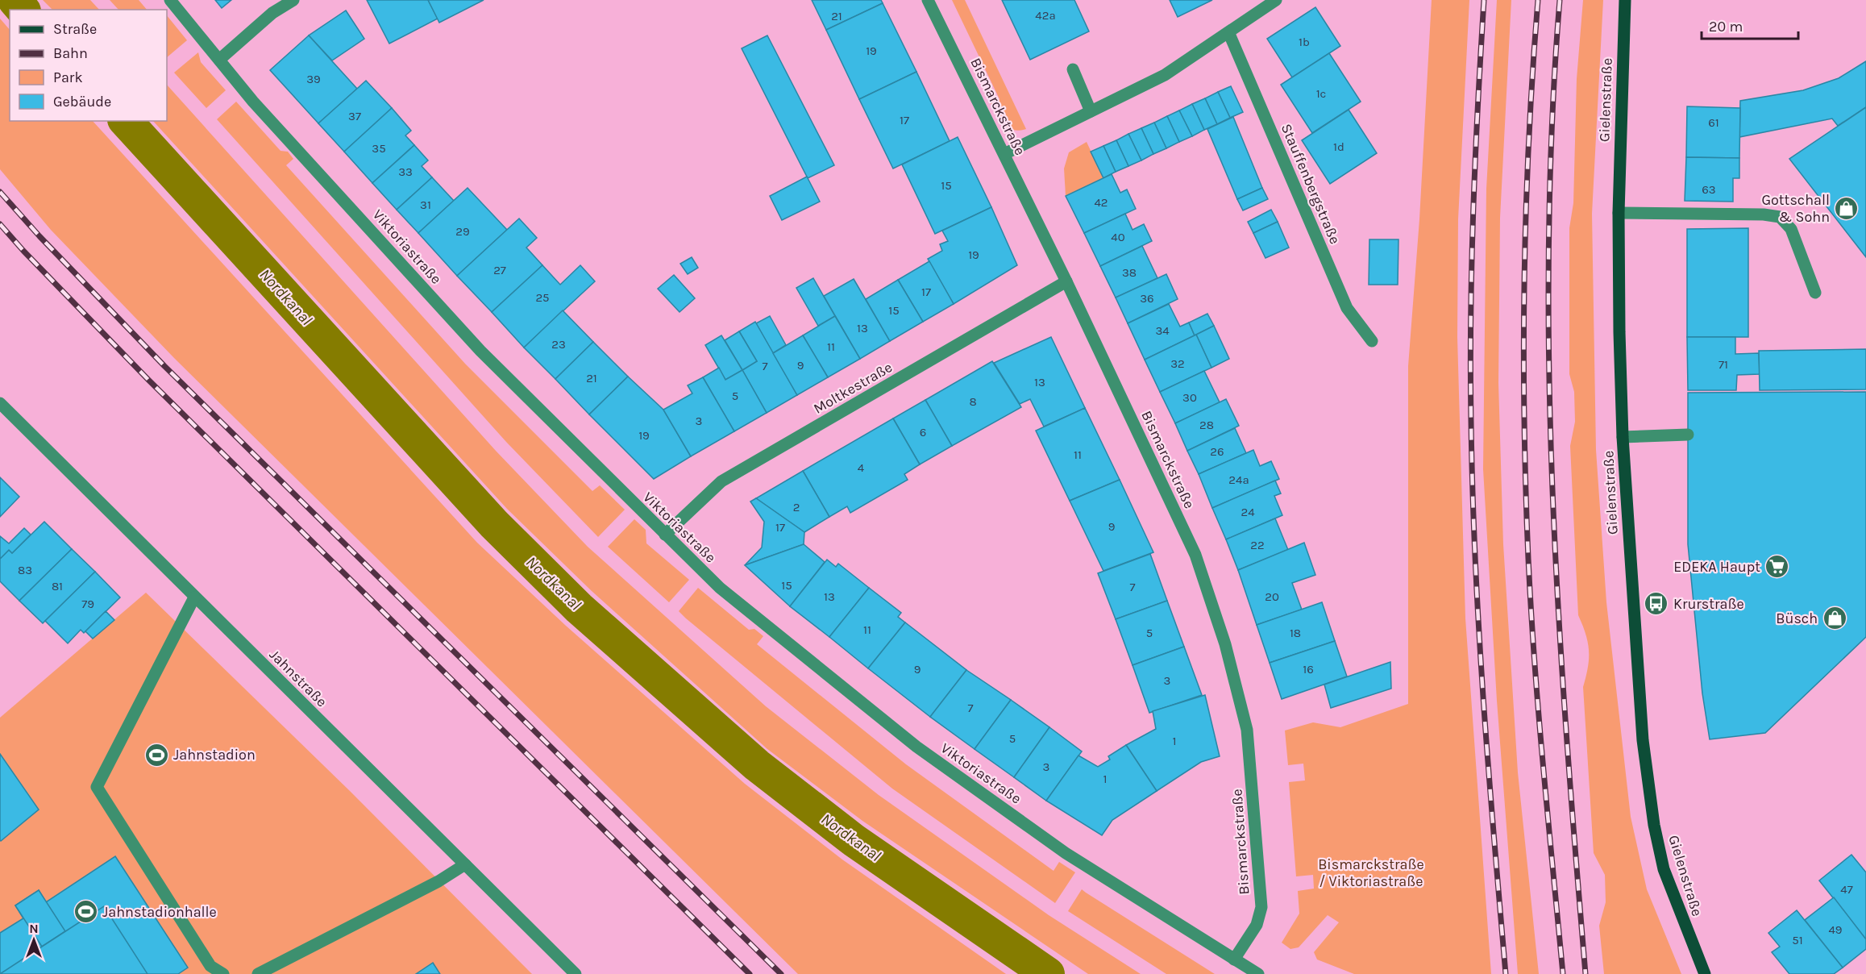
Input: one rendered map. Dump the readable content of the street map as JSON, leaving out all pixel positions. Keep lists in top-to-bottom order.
{
  "streets": {
    "main road": ["Gielenstraße"],
    "street": [
      "Bismarckstraße",
      "Stauffenbergstraße",
      "Viktoriastraße",
      "Moltkestraße",
      "Jahnstraße"
    ]
  },
  "crossings": [
    ["Bismarckstraße", "Viktoriastraße"],
    ["Bismarckstraße", "Moltkestraße"],
    ["Viktoriastraße", "Moltkestraße"]
  ],
  "water": ["Nordkanal"],
  "parks": ["Bismarckstraße / Viktoriastraße"],
  "places": {
    "shop": ["Gottschall & Sohn", "Büsch"],
    "supermarket": ["EDEKA Haupt"],
    "bus stop": ["Krurstraße"],
    "sports": ["Jahnstadion", "Jahnstadionhalle"]
  },
  "house_numbers": [
    "42a",
    "21",
    "1b",
    "19",
    "39",
    "1c",
    "37",
    "17",
    "61",
    "1d",
    "35",
    "33",
    "15",
    "63",
    "42",
    "31",
    "29",
    "40",
    "19",
    "27",
    "38",
    "17",
    "25",
    "36",
    "15",
    "13",
    "34",
    "23",
    "11",
    "32",
    "71",
    "9",
    "7",
    "21",
    "13",
    "5",
    "30",
    "8",
    "3",
    "28",
    "6",
    "19",
    "26",
    "11",
    "4",
    "24a",
    "2",
    "24",
    "9",
    "17",
    "22",
    "83",
    "15",
    "81",
    "7",
    "13",
    "20",
    "79",
    "11",
    "5",
    "18",
    "9",
    "16",
    "3",
    "7",
    "5",
    "1",
    "3",
    "1",
    "47",
    "49",
    "51"
  ],
  "legend": [
    "Straße",
    "Bahn",
    "Park",
    "Gebäude"
  ],
  "scale_bar": "20 m",
  "north": "top"
}
